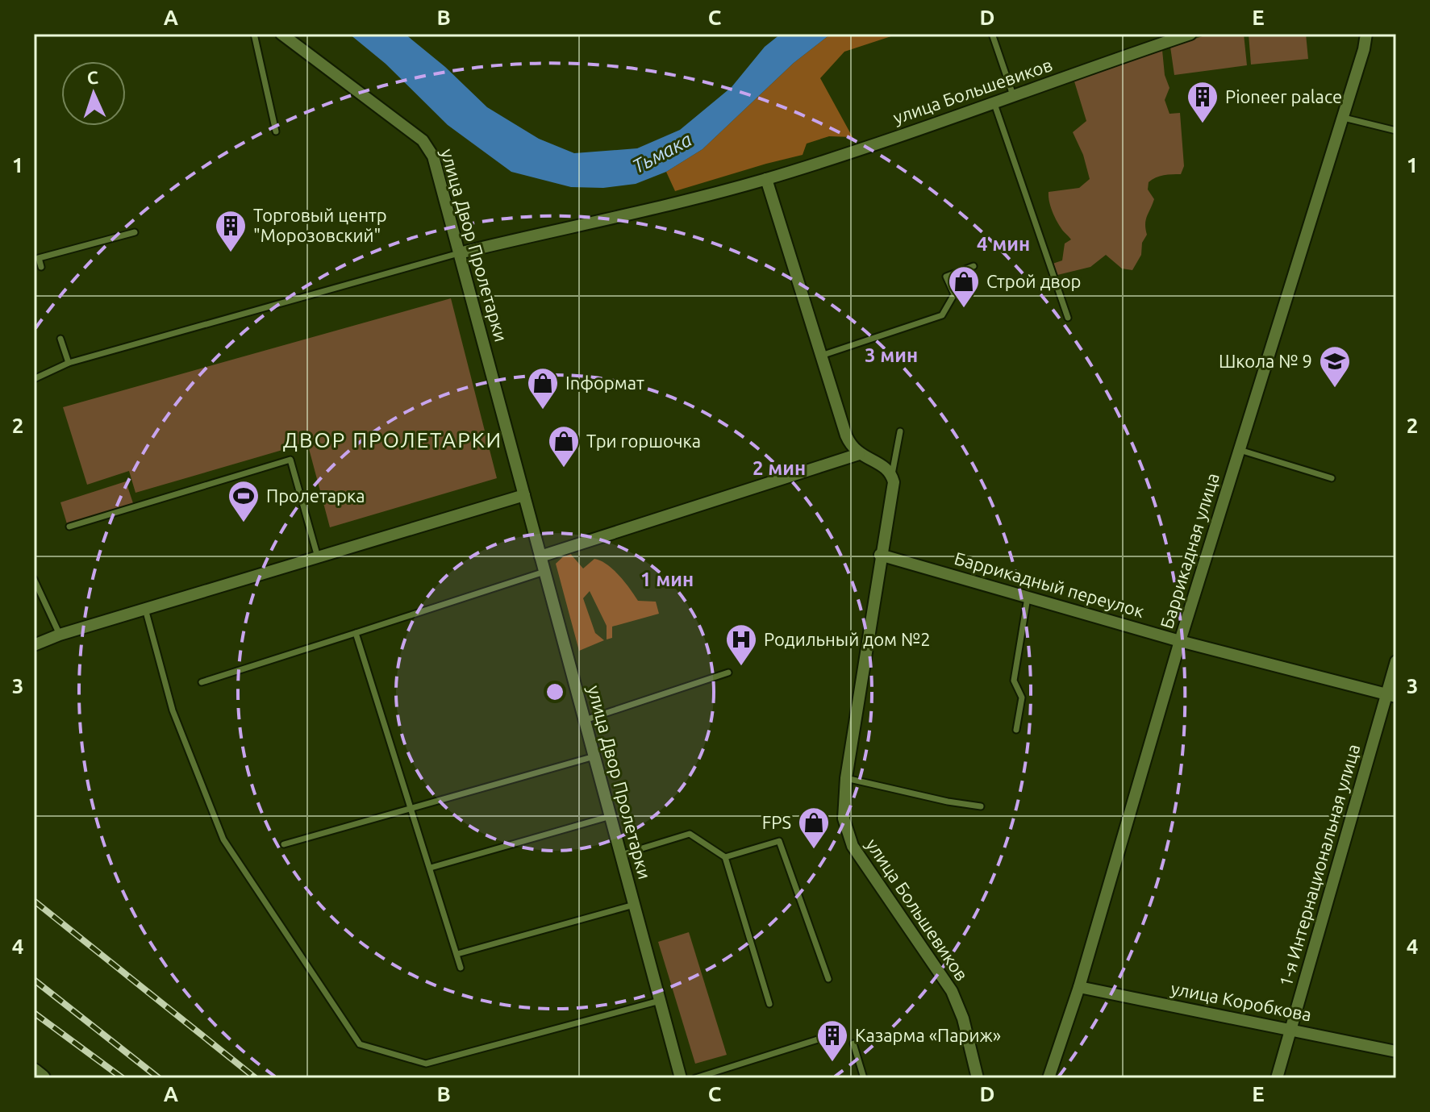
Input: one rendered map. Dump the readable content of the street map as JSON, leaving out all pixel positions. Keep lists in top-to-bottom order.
{
  "streets": {
    "street": [
      "улица Большевиков",
      "улица Двор Пролетарки",
      "Баррикадная улица",
      "Баррикадный переулок",
      "1-я Интернациональная улица",
      "улица Коробкова"
    ]
  },
  "crossings": [
    ["улица Большевиков", "улица Двор Пролетарки"],
    ["улица Большевиков", "Баррикадный переулок"],
    ["Баррикадная улица", "Баррикадный переулок"],
    ["Баррикадная улица", "улица Коробкова"],
    ["Баррикадный переулок", "1-я Интернациональная улица"],
    ["1-я Интернациональная улица", "улица Коробкова"]
  ],
  "districts": ["ДВОР ПРОЛЕТАРКИ"],
  "water": ["Тьмака"],
  "places": {
    "building": ["Pioneer palace", "Торговый центр \"Морозовский\"", "Казарма «Париж»"],
    "shop": [
      "Строй двор",
      "Inформат",
      "Три горшочка",
      "FPS"
    ],
    "school or university": ["Школа № 9"],
    "sports": ["Пролетарка"],
    "hospital": ["Родильный дом №2"]
  },
  "north": "top",
  "grid": {
    "columns": [
      "A",
      "B",
      "C",
      "D",
      "E"
    ],
    "rows": [
      "1",
      "2",
      "3",
      "4"
    ]
  },
  "rings": [
    "4 мин",
    "3 мин",
    "2 мин",
    "1 мин"
  ]
}
